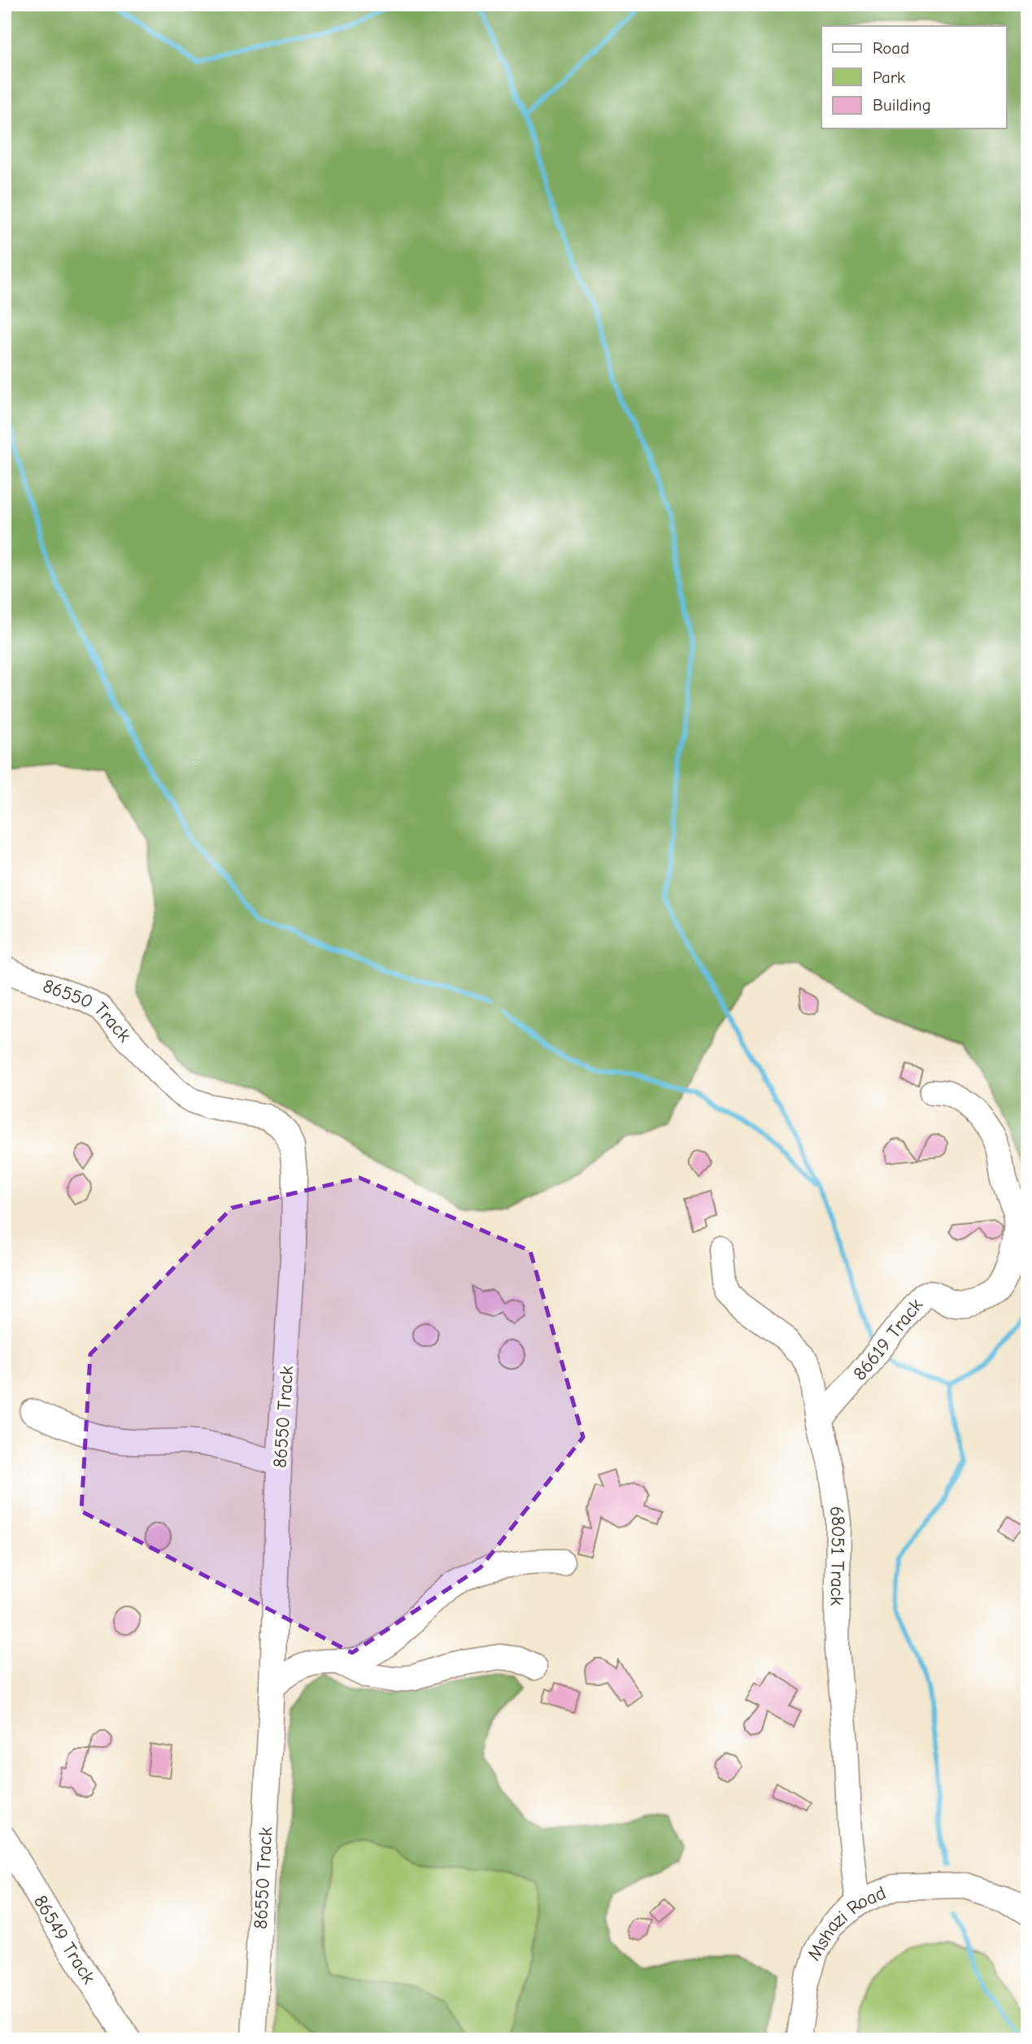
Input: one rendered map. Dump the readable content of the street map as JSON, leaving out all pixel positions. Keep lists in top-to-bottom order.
{
  "streets": {
    "street": [
      "86550 Track",
      "86619 Track",
      "68051 Track",
      "Mshazi Road",
      "86549 Track"
    ]
  },
  "crossings": [
    ["86619 Track", "68051 Track"],
    ["68051 Track", "Mshazi Road"]
  ],
  "legend": ["Road", "Park", "Building"]
}
